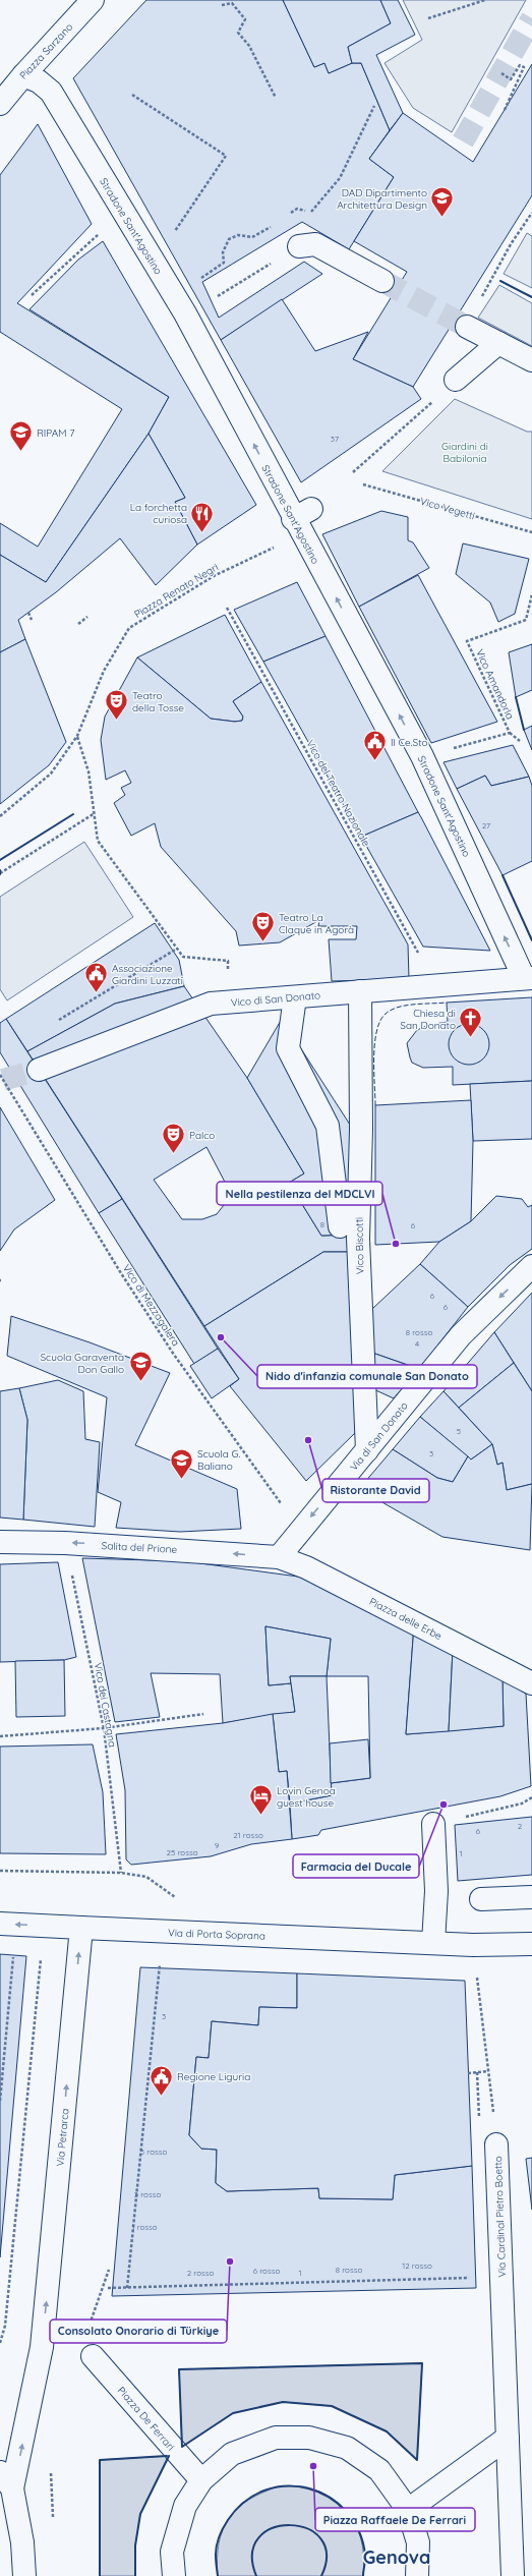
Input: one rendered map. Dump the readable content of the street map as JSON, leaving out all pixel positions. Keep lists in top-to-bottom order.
{
  "streets": {
    "street": [
      "Piazza Sarzano",
      "Stradone Sant'Agostino",
      "Vico di San Donato",
      "Vico Biscotti",
      "Via di San Donato",
      "Salita del Prione",
      "Piazza delle Erbe",
      "Via di Porta Soprana",
      "Via Petrarca",
      "Via Cardinal Pietro Boetto",
      "Piazza De Ferrari"
    ],
    "path": [
      "Vico Vegetti",
      "Piazza Renato Negri",
      "Vico Amandorla",
      "Vico del Teatro Nazionale",
      "Vico di Mezzagalera",
      "Vico dei Castagna"
    ]
  },
  "crossings": [
    ["Piazza Sarzano", "Stradone Sant'Agostino"],
    ["Stradone Sant'Agostino", "Piazza Renato Negri"],
    ["Stradone Sant'Agostino", "Vico Amandorla"],
    ["Stradone Sant'Agostino", "Vico di San Donato"],
    ["Vico del Teatro Nazionale", "Vico di San Donato"],
    ["Vico di San Donato", "Vico Biscotti"],
    ["Vico Biscotti", "Via di San Donato"],
    ["Vico di Mezzagalera", "Via di San Donato"],
    ["Via di San Donato", "Salita del Prione"],
    ["Via di San Donato", "Piazza delle Erbe"],
    ["Salita del Prione", "Piazza delle Erbe"],
    ["Salita del Prione", "Vico dei Castagna"],
    ["Via di Porta Soprana", "Via Petrarca"]
  ],
  "one_way": [
    "Stradone Sant'Agostino",
    "Via di San Donato",
    "Salita del Prione",
    "Via Petrarca"
  ],
  "districts": ["Genova"],
  "parks": ["Giardini di Babilonia"],
  "places": {
    "school or university": [
      "DAD Dipartimento Architettura Design",
      "RIPAM 7",
      "Scuola Garaventa Don Gallo",
      "Scuola G. Baliano"
    ],
    "restaurant": ["La forchetta curiosa"],
    "theatre": ["Teatro della Tosse", "Teatro La Claque in Agorà", "Palco"],
    "public building": ["Il Ce.Sto", "Associazione Giardini Luzzati", "Regione Liguria"],
    "church": ["Chiesa di San Donato"],
    "other": [
      "Nella pestilenza del MDCLVI",
      "Nido d'infanzia comunale San Donato",
      "Ristorante David",
      "Farmacia del Ducale",
      "Consolato Onorario di Türkiye",
      "Piazza Raffaele De Ferrari"
    ],
    "hotel": ["Lovin Genoa guest house"]
  },
  "house_numbers": [
    "37",
    "27",
    "8",
    "6",
    "6",
    "6",
    "8 rosso",
    "4",
    "5",
    "3",
    "2",
    "6",
    "21 rosso",
    "9",
    "25 rosso",
    "1",
    "3",
    "5 rosso",
    "3 rosso",
    "1 rosso",
    "12 rosso",
    "8 rosso",
    "6 rosso",
    "2 rosso",
    "1"
  ]
}
